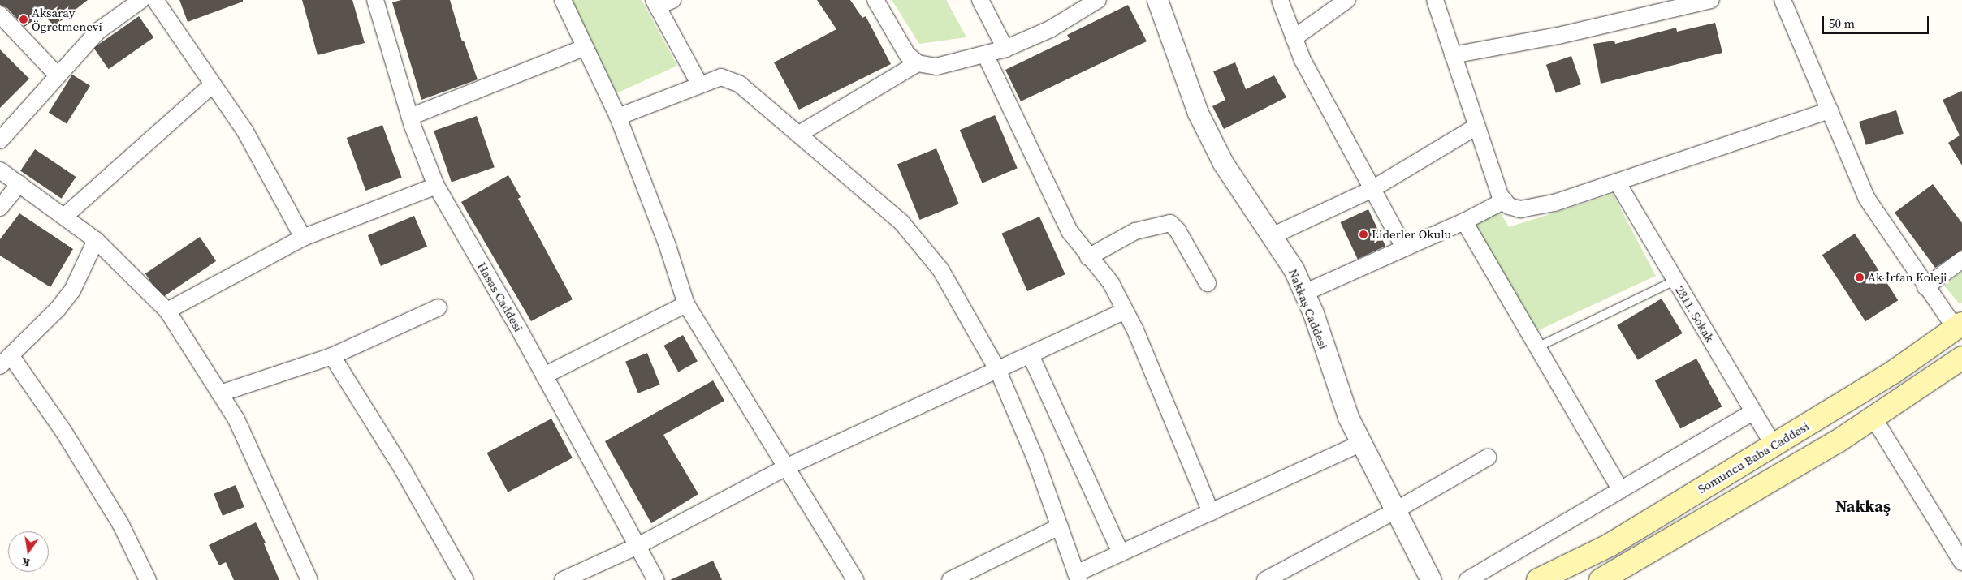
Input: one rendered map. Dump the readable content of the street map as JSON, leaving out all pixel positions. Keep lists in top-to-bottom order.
{
  "streets": {
    "main road": ["Somuncu Baba Caddesi"],
    "street": ["Hasas Caddesi", "Nakkaş Caddesi", "2811. Sokak"]
  },
  "crossings": [
    ["2811. Sokak", "Somuncu Baba Caddesi"]
  ],
  "districts": ["Nakkaş"],
  "places": ["Aksaray Ögretmenevi", "Liderler Okulu", "Ak İrfan Koleji"],
  "scale_bar": "50 m",
  "north": "bottom"
}
